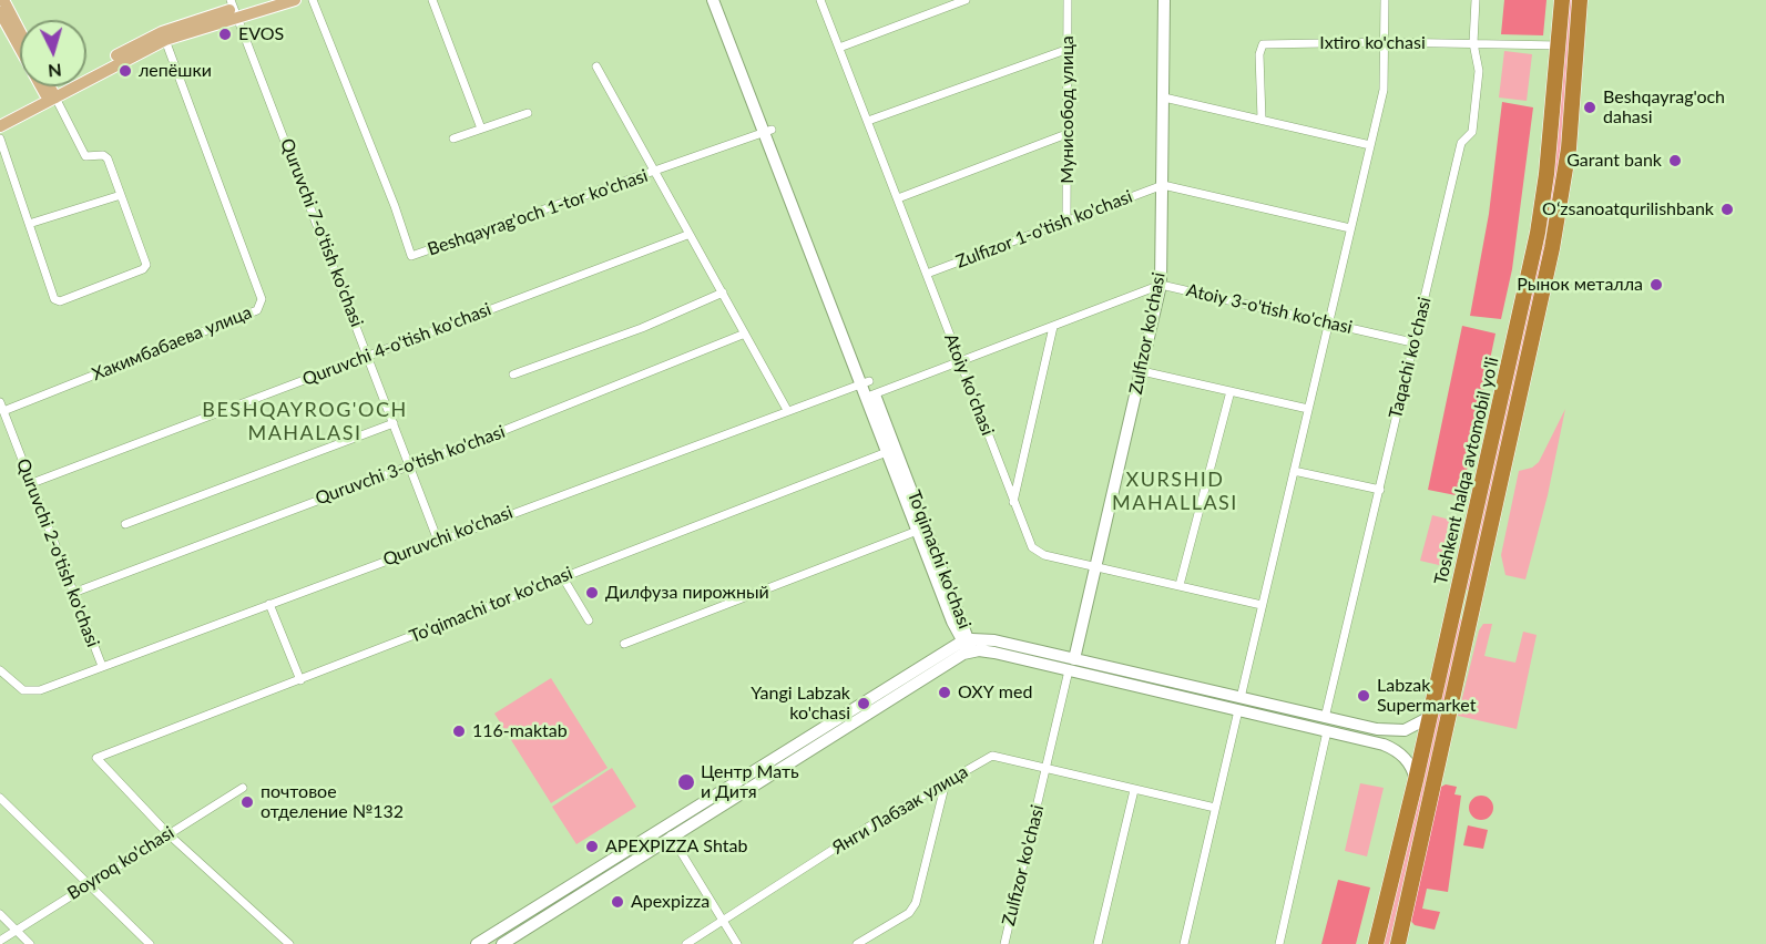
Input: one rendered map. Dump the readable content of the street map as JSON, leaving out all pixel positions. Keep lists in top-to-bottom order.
{
  "streets": {
    "highway": ["Toshkent halqa avtomobil yo'li"],
    "main road": ["Zulfizor ko'chasi", "To'qimachi ko'chasi"],
    "street": [
      "Ixtiro ko'chasi",
      "Мунисобод улица",
      "Beshqayrag'och 1-tor ko'chasi",
      "Zulfizor 1-o'tish ko'chasi",
      "Quruvchi 7-o'tish ko'chasi",
      "Atoiy 3-o'tish ko'chasi",
      "Хакимбабаева улица",
      "Quruvchi 4-o'tish ko'chasi",
      "Taqachi koʻchasi",
      "Atoiy koʻchasi",
      "Quruvchi 3-o'tish ko'chasi",
      "Quruvchi ko'chasi",
      "Quruvchi 2-o'tish ko'chasi",
      "To'qimachi tor ko'chasi",
      "Янги Лабзак улица",
      "Boyroq ko'chasi"
    ]
  },
  "crossings": [
    ["Ixtiro ko'chasi", "Taqachi koʻchasi"],
    ["Ixtiro ko'chasi", "Toshkent halqa avtomobil yo'li"],
    ["Мунисобод улица", "Zulfizor 1-o'tish ko'chasi"],
    ["Beshqayrag'och 1-tor ko'chasi", "To'qimachi ko'chasi"],
    ["Zulfizor 1-o'tish ko'chasi", "Zulfizor ko'chasi"],
    ["Zulfizor 1-o'tish ko'chasi", "Atoiy koʻchasi"],
    ["Quruvchi 7-o'tish ko'chasi", "Quruvchi 4-o'tish ko'chasi"],
    ["Quruvchi 7-o'tish ko'chasi", "Quruvchi 3-o'tish ko'chasi"],
    ["Quruvchi 7-o'tish ko'chasi", "Quruvchi ko'chasi"],
    ["Atoiy 3-o'tish ko'chasi", "Zulfizor ko'chasi"],
    ["Atoiy 3-o'tish ko'chasi", "Taqachi koʻchasi"],
    ["Atoiy 3-o'tish ko'chasi", "Atoiy koʻchasi"],
    ["Atoiy 3-o'tish ko'chasi", "To'qimachi ko'chasi"],
    ["Zulfizor ko'chasi", "Atoiy koʻchasi"],
    ["Zulfizor ko'chasi", "Янги Лабзак улица"],
    ["Хакимбабаева улица", "Quruvchi 2-o'tish ko'chasi"],
    ["Quruvchi 4-o'tish ko'chasi", "Quruvchi 2-o'tish ko'chasi"],
    ["Quruvchi 3-o'tish ko'chasi", "Quruvchi 2-o'tish ko'chasi"],
    ["Quruvchi ko'chasi", "Quruvchi 2-o'tish ko'chasi"],
    ["Quruvchi ko'chasi", "To'qimachi ko'chasi"],
    ["To'qimachi ko'chasi", "To'qimachi tor ko'chasi"],
    ["To'qimachi tor ko'chasi", "Boyroq ko'chasi"]
  ],
  "districts": ["BESHQAYROG'OCH MAHALASI", "XURSHID MAHALLASI"],
  "places": [
    "EVOS",
    "лепёшки",
    "Beshqayrag'och dahasi",
    "Garant bank",
    "Oʻzsanoatqurilishbank",
    "Рынок металла",
    "Дилфуза пирожный",
    "OXY med",
    "Labzak Supermarket",
    "Yangi Labzak ko'chasi",
    "116-maktab",
    "Центр Мать и Дитя",
    "почтовое отделение №132",
    "APEXPIZZA Shtab",
    "Apexpizza"
  ],
  "north": "bottom"
}
